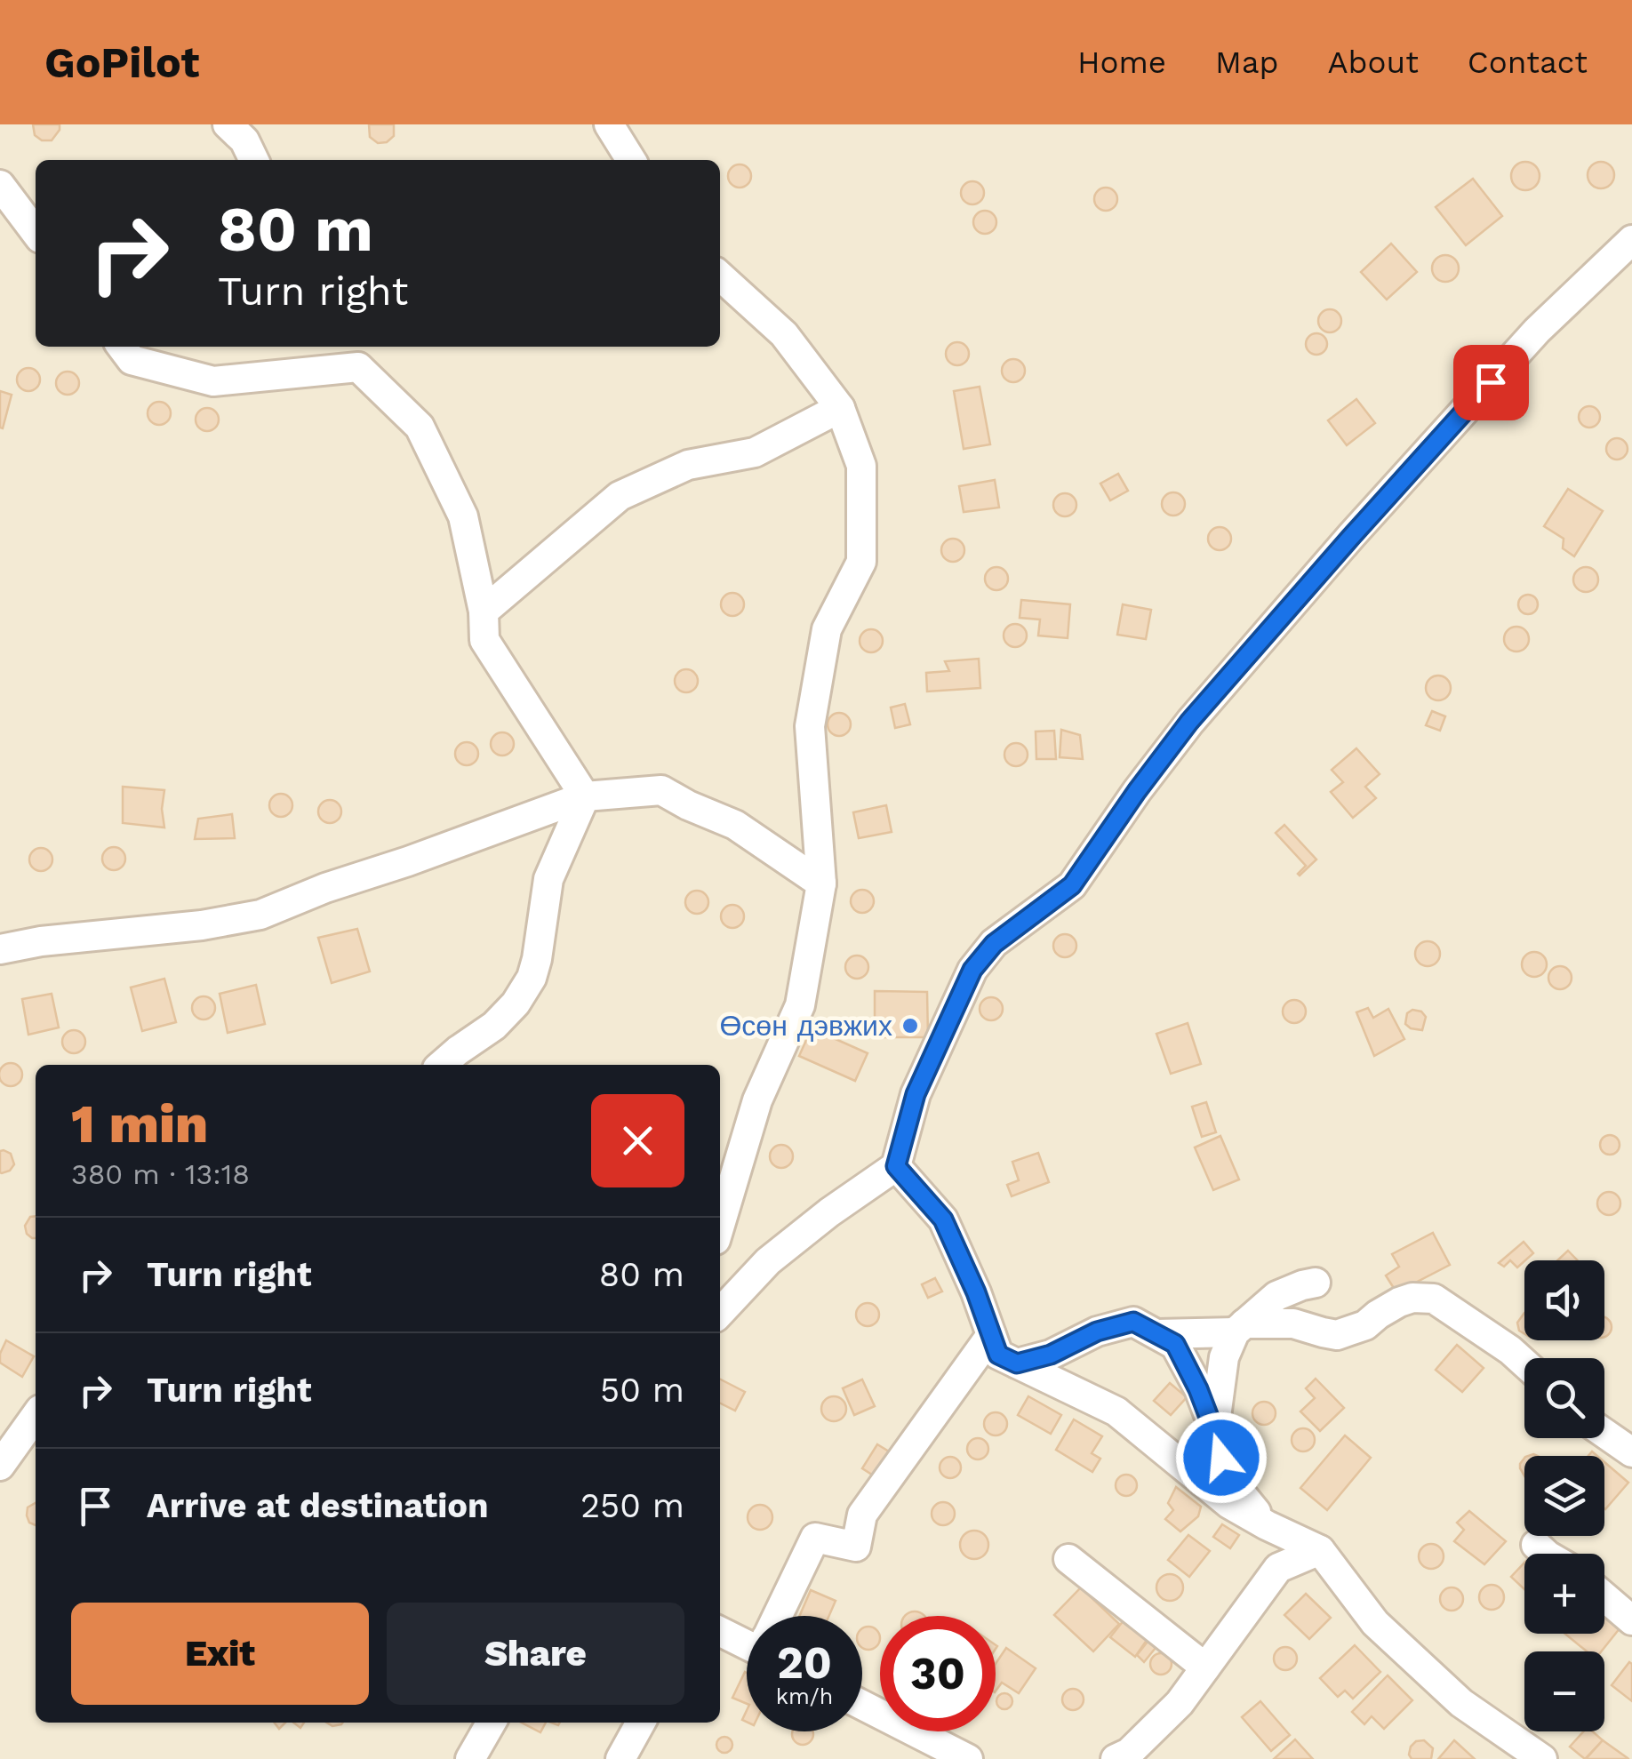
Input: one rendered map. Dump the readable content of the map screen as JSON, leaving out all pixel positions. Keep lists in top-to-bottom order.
{
  "places": ["Өсөн дэвжих"],
  "page": {
    "header": "GoPilot",
    "nav": [
      "Home",
      "Map",
      "About",
      "Contact"
    ],
    "turn": ["80 m", "Turn right"],
    "heading": ["1 min", "380 m · 13:18"],
    "list": [
      {
        "name": "Turn right",
        "value": "80 m"
      },
      {
        "name": "Turn right",
        "value": "50 m"
      },
      {
        "name": "Arrive at destination",
        "value": "250 m"
      }
    ],
    "map_buttons": ["+", "−"],
    "buttons": ["Exit", "Share"],
    "speed": "20 km/h",
    "limit": "30"
  }
}
